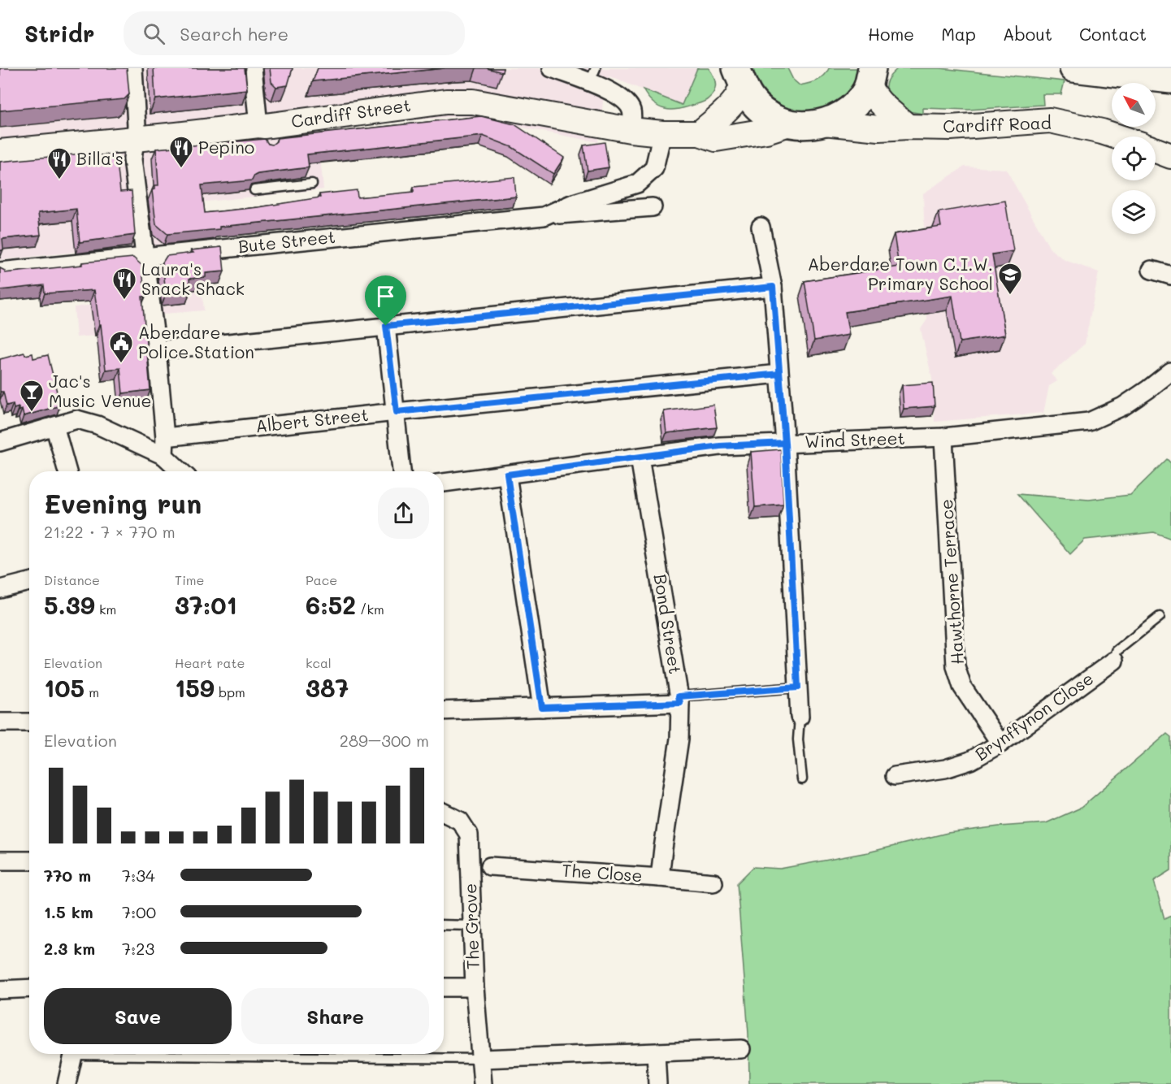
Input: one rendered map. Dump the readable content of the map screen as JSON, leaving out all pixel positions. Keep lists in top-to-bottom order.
{
  "streets": {
    "main road": ["Cardiff Street", "Cardiff Road"],
    "street": [
      "Bute Street",
      "Albert Street",
      "Wind Street",
      "Hawthorne Terrace",
      "Bond Street",
      "Brynffynon Close",
      "The Close",
      "The Grove"
    ]
  },
  "crossings": [
    ["Cardiff Street", "Bute Street"],
    ["Wind Street", "Hawthorne Terrace"],
    ["Wind Street", "Bond Street"],
    ["Hawthorne Terrace", "Brynffynon Close"],
    ["Bond Street", "The Close"]
  ],
  "places": {
    "restaurant": ["Pepino", "Billa's", "Laura's Snack Shack"],
    "school or university": ["Aberdare Town C.I.W. Primary School"],
    "public building": ["Aberdare Police Station"],
    "bar": ["Jac's Music Venue"]
  },
  "north": "top left",
  "page": {
    "header": "Stridr",
    "search": "Search here",
    "nav": [
      "Home",
      "Map",
      "About",
      "Contact"
    ],
    "heading": ["Evening run", "21:22 · 7 × 770 m"],
    "stats": [
      ["Distance", "5.39 km"],
      ["Time", "37:01"],
      ["Pace", "6:52 /km"],
      ["Elevation", "105 m"],
      ["Heart rate", "159 bpm"],
      ["kcal", "387"]
    ],
    "chart": ["Elevation", "289–300 m"],
    "list": [
      {
        "name": "770 m",
        "note": "7:34"
      },
      {
        "name": "1.5 km",
        "note": "7:00"
      },
      {
        "name": "2.3 km",
        "note": "7:23"
      }
    ],
    "buttons": ["Save", "Share"]
  }
}
